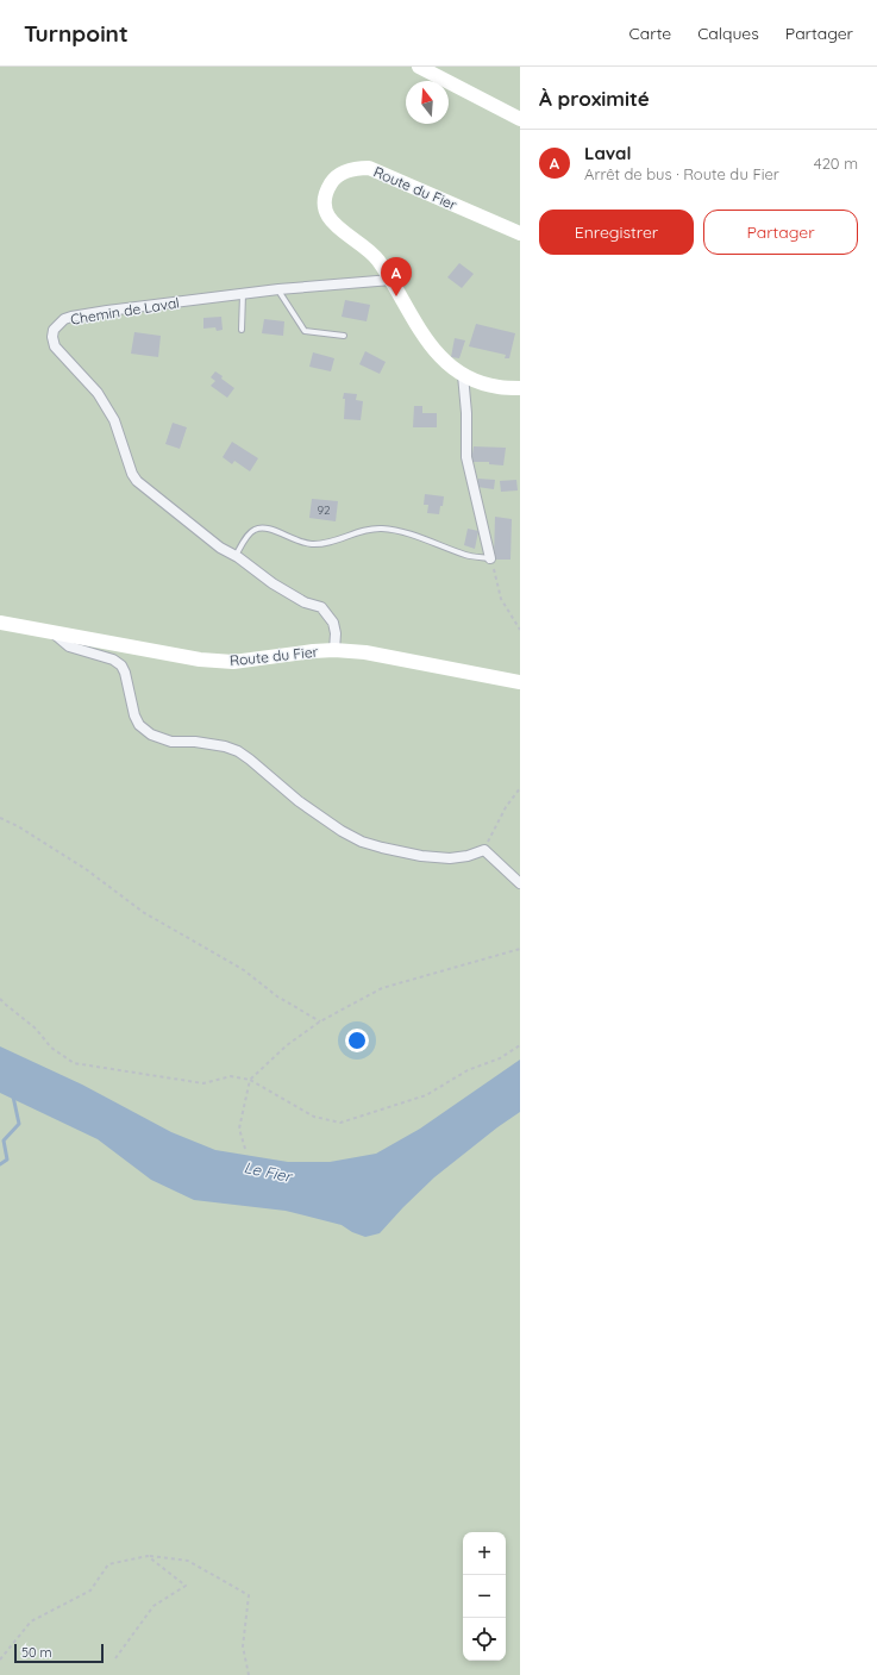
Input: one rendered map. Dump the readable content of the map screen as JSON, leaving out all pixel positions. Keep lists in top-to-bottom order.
{
  "streets": {
    "main road": ["Route du Fier"],
    "street": ["Chemin de Laval"]
  },
  "crossings": [
    ["Route du Fier", "Chemin de Laval"]
  ],
  "water": ["Le Fier"],
  "house_numbers": ["92"],
  "scale_bar": "50 m",
  "north": "top",
  "page": {
    "header": "Turnpoint",
    "nav": ["Carte", "Calques", "Partager"],
    "heading": "À proximité",
    "list": [
      {
        "mark": "A",
        "name": "Laval",
        "note": "Arrêt de bus · Route du Fier",
        "value": "420 m"
      }
    ],
    "buttons": ["Enregistrer", "Partager"],
    "pins": "A",
    "map_buttons": ["+", "−"],
    "scale": "50 m"
  }
}
